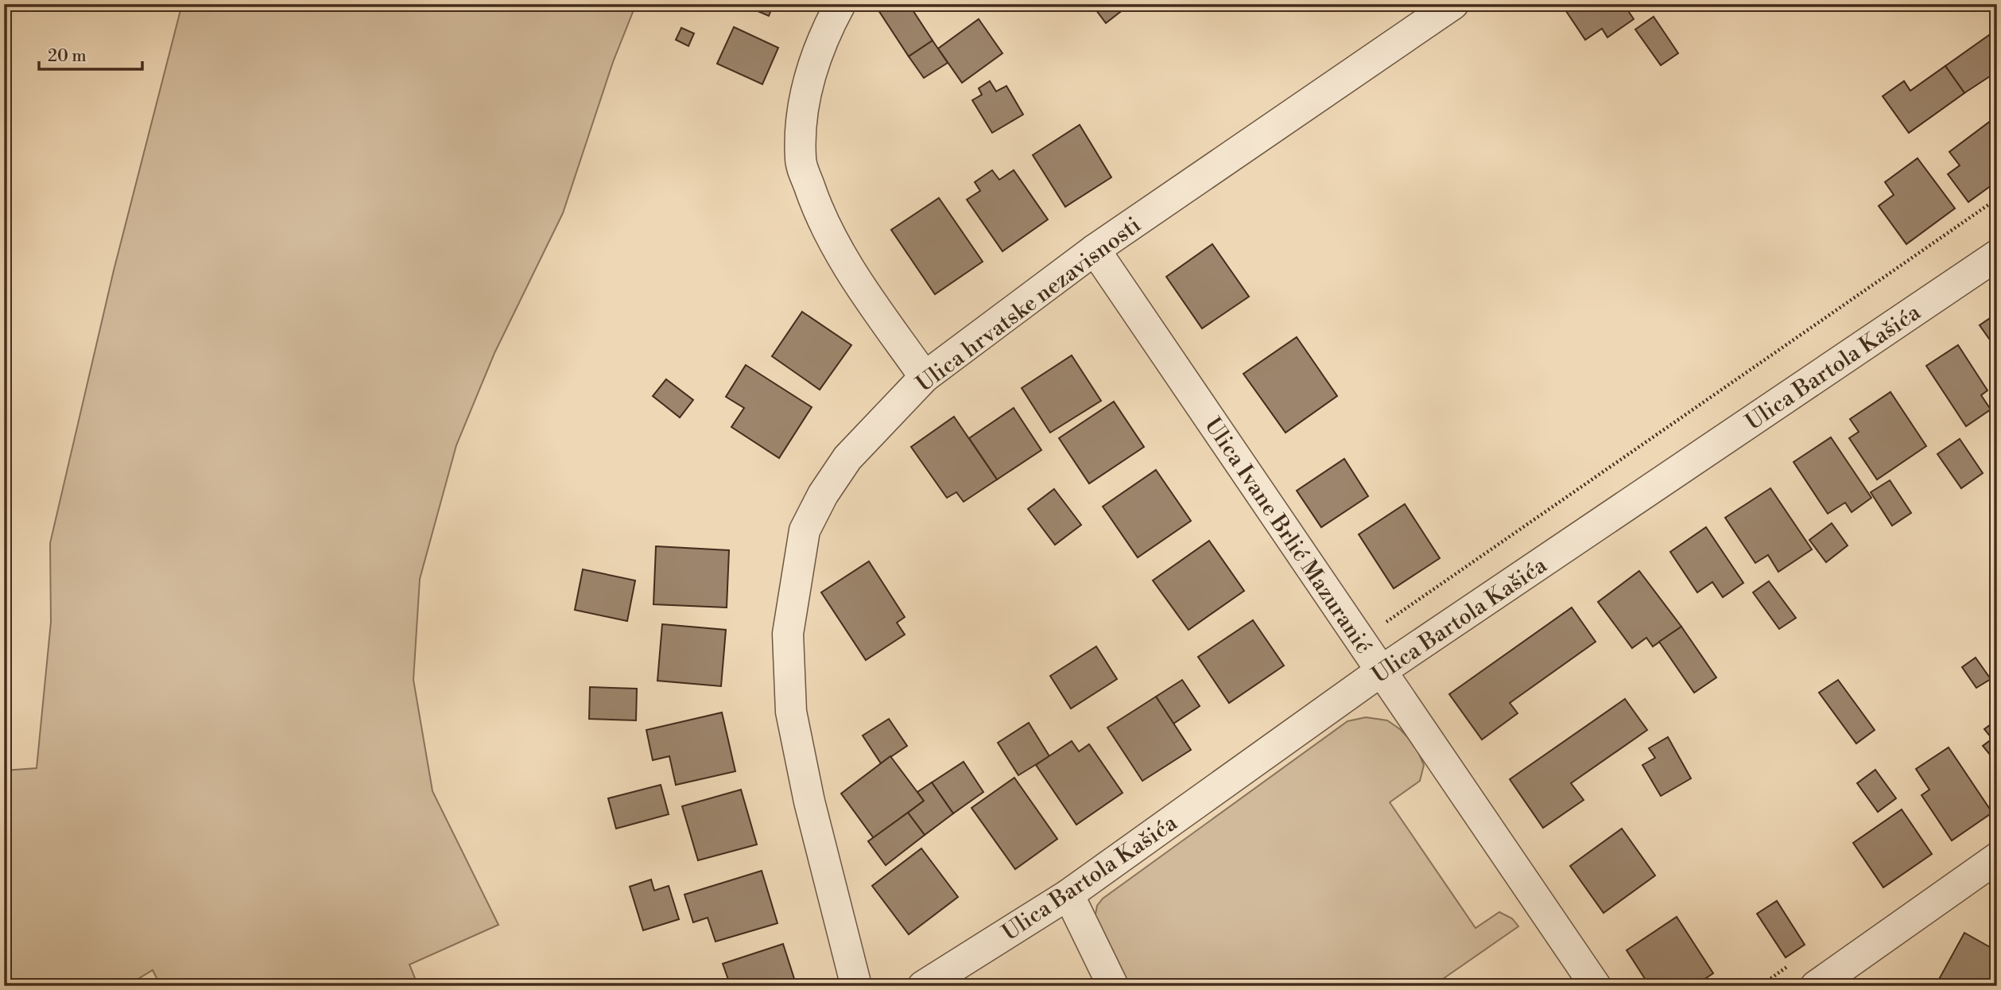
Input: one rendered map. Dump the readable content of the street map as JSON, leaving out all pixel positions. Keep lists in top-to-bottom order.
{
  "streets": {
    "street": ["Ulica hrvatske nezavisnosti", "Ulica Bartola Kašića", "Ulica Ivane Brlić Mazuranić"]
  },
  "crossings": [
    ["Ulica hrvatske nezavisnosti", "Ulica Ivane Brlić Mazuranić"],
    ["Ulica Bartola Kašića", "Ulica Ivane Brlić Mazuranić"]
  ],
  "scale_bar": "20 m"
}
